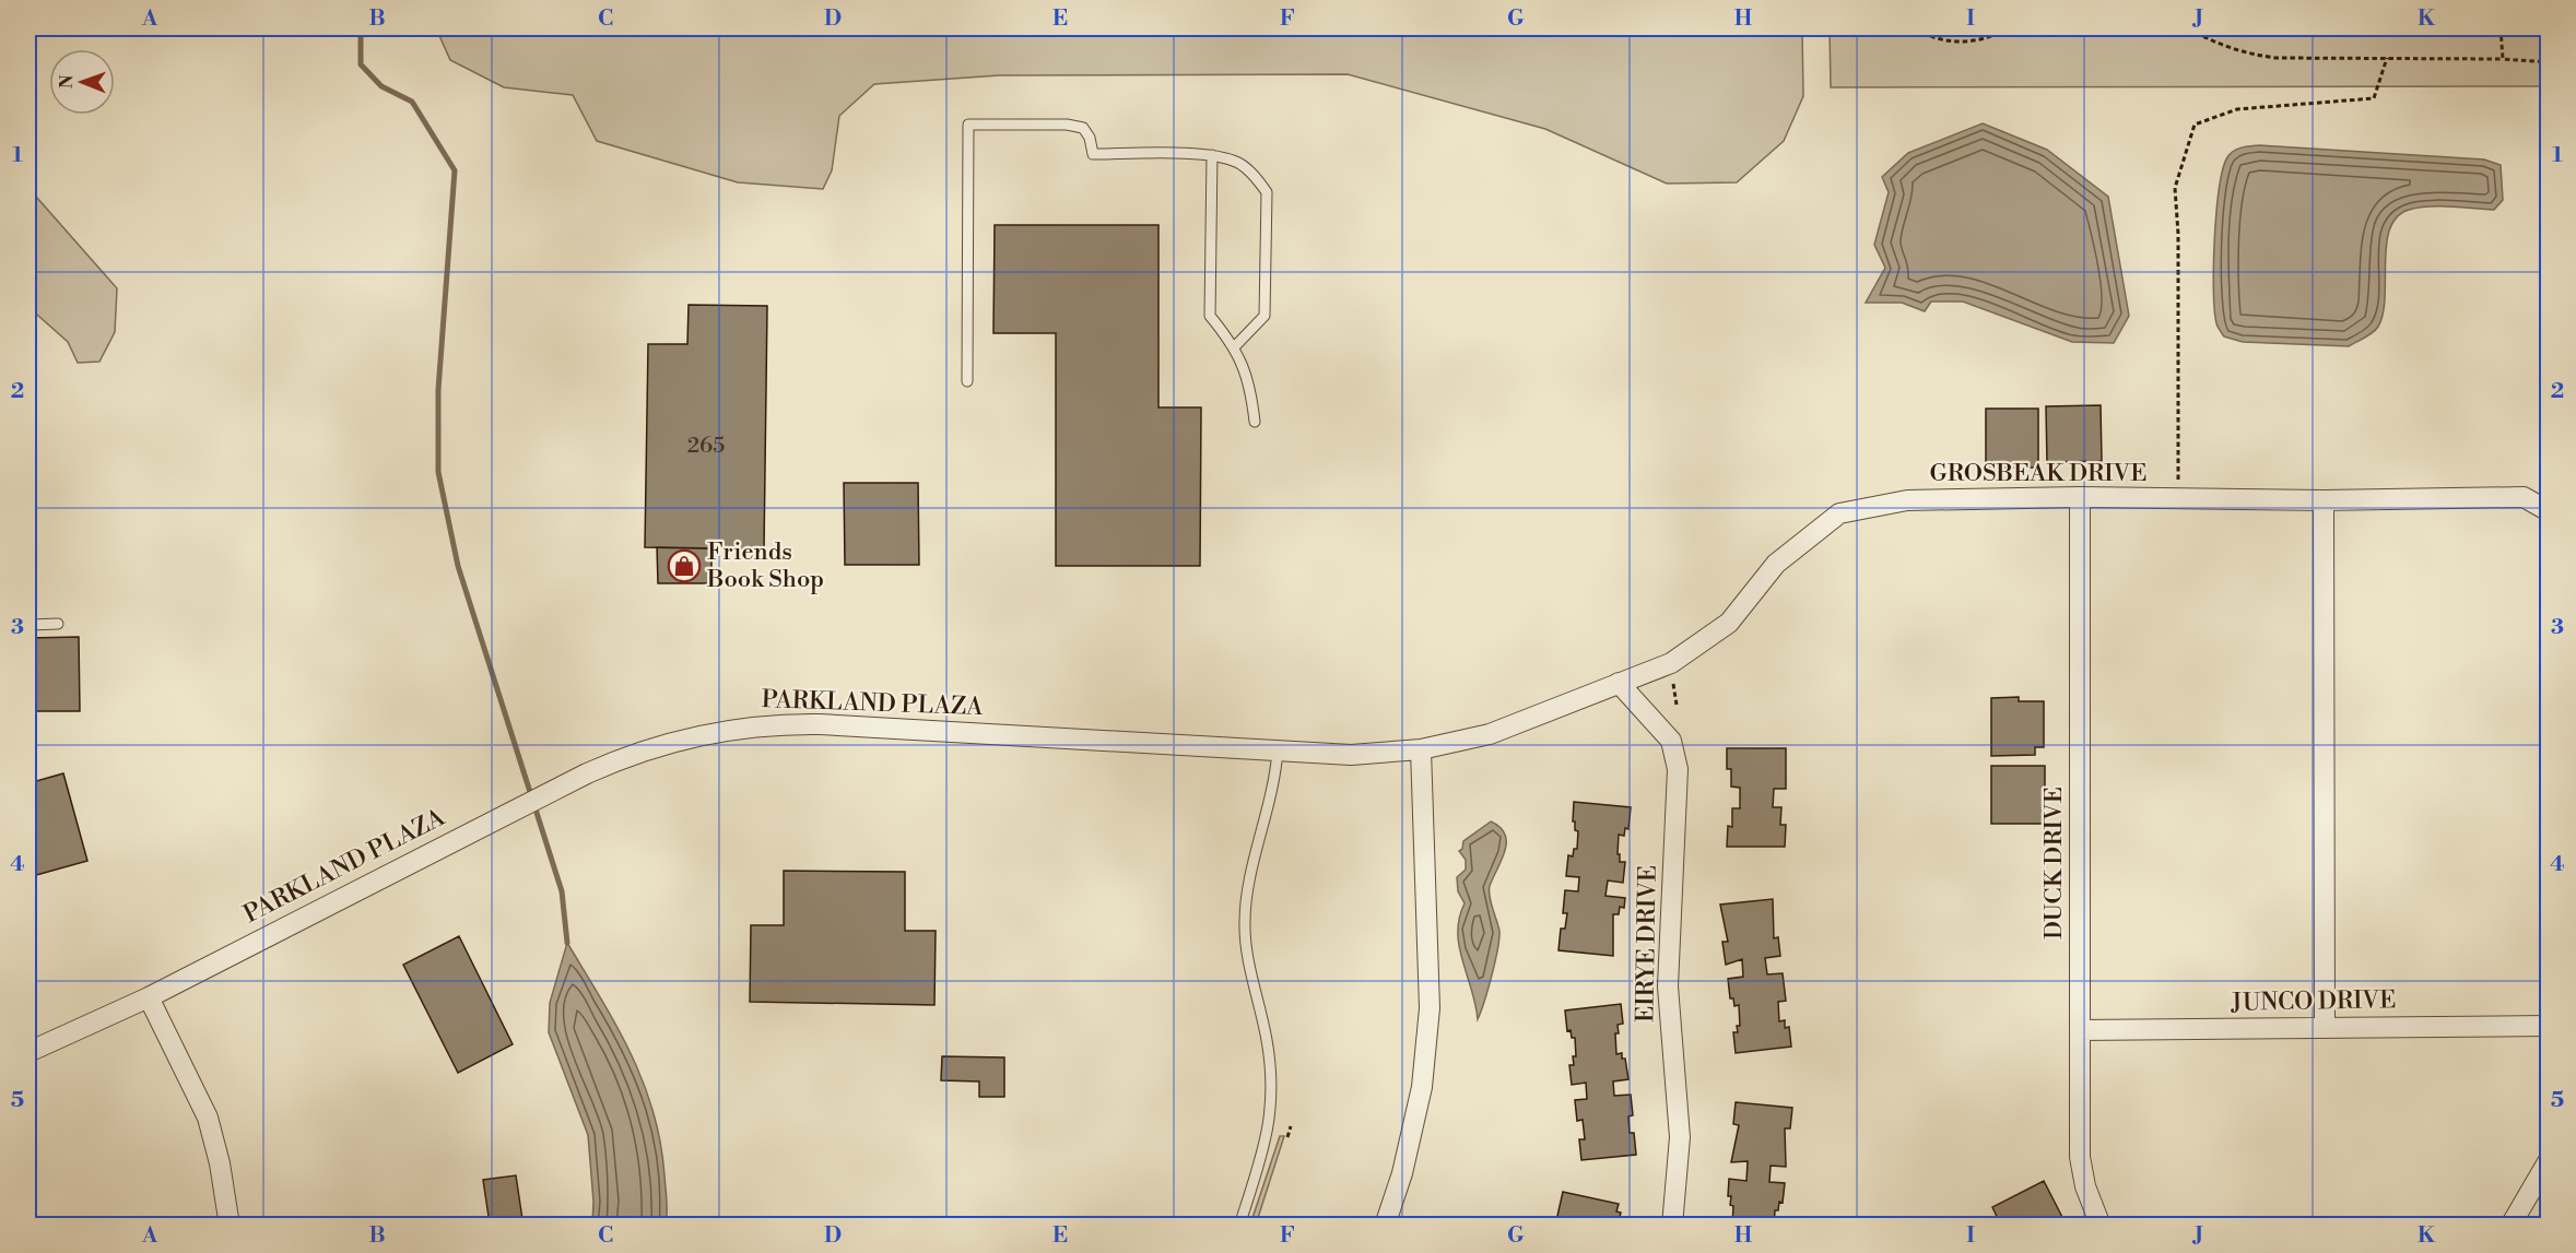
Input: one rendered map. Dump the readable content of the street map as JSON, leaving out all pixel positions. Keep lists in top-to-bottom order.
{
  "streets": {
    "street": [
      "GROSBEAK DRIVE",
      "PARKLAND PLAZA",
      "DUCK DRIVE",
      "EIRYE DRIVE",
      "JUNCO DRIVE"
    ]
  },
  "crossings": [
    ["GROSBEAK DRIVE", "PARKLAND PLAZA"],
    ["GROSBEAK DRIVE", "DUCK DRIVE"],
    ["GROSBEAK DRIVE", "EIRYE DRIVE"],
    ["PARKLAND PLAZA", "EIRYE DRIVE"],
    ["DUCK DRIVE", "JUNCO DRIVE"]
  ],
  "places": {
    "shop": ["Friends Book Shop"]
  },
  "house_numbers": ["265"],
  "north": "left",
  "grid": {
    "columns": [
      "A",
      "B",
      "C",
      "D",
      "E",
      "F",
      "G",
      "H",
      "I",
      "J",
      "K"
    ],
    "rows": [
      "1",
      "2",
      "3",
      "4",
      "5"
    ]
  }
}
